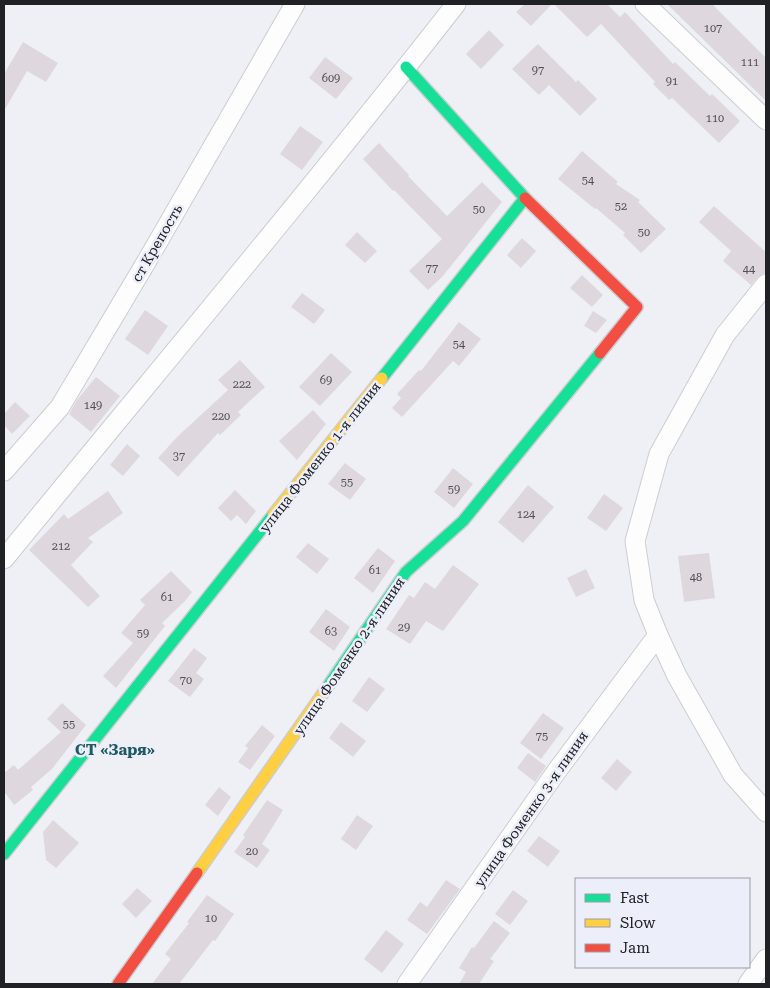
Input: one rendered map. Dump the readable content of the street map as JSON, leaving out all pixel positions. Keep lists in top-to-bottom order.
{
  "streets": {
    "street": [
      "ст Крепость",
      "улица Фоменко 1-я линия",
      "улица Фоменко 2-я линия",
      "улица Фоменко 3-я линия"
    ]
  },
  "crossings": [
    ["улица Фоменко 1-я линия", "улица Фоменко 2-я линия"]
  ],
  "districts": ["СТ «Заря»"],
  "house_numbers": [
    "107",
    "111",
    "97",
    "609",
    "91",
    "110",
    "54",
    "52",
    "50",
    "50",
    "77",
    "44",
    "54",
    "69",
    "222",
    "149",
    "220",
    "37",
    "55",
    "59",
    "124",
    "212",
    "61",
    "48",
    "61",
    "29",
    "63",
    "59",
    "70",
    "55",
    "75",
    "20",
    "10"
  ],
  "legend": ["Fast", "Slow", "Jam"]
}
